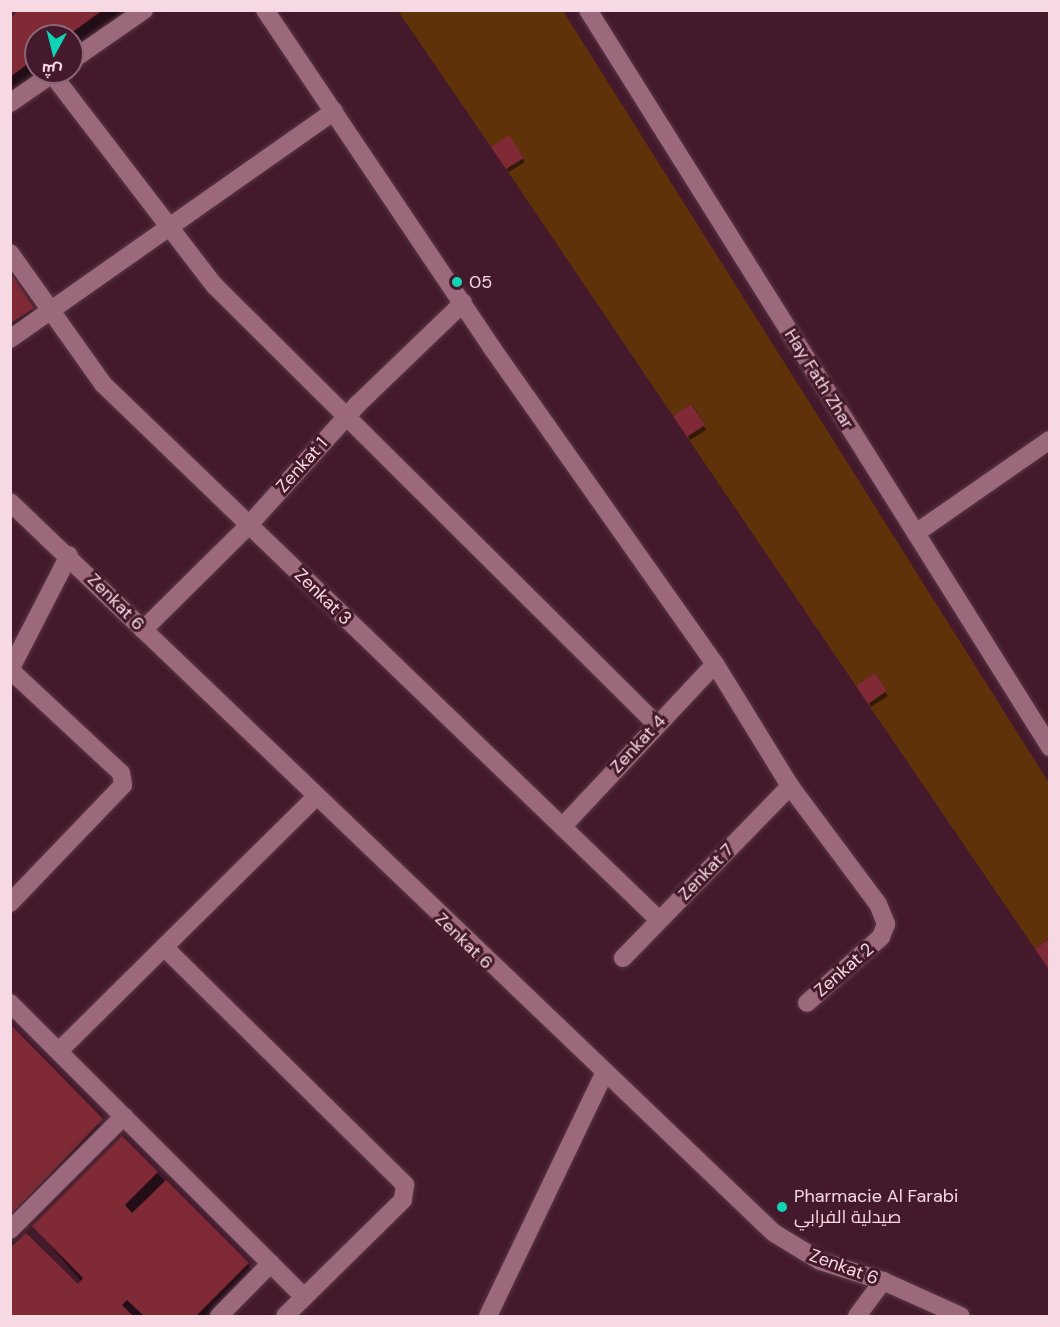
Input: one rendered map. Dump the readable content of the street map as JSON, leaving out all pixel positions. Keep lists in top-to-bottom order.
{
  "streets": {
    "street": [
      "Hay Fath Zhar",
      "Zenkat 1",
      "Zenkat 3",
      "Zenkat 6",
      "Zenkat 4",
      "Zenkat 7",
      "Zenkat 2"
    ]
  },
  "crossings": [
    ["Zenkat 1", "Zenkat 3"],
    ["Zenkat 1", "Zenkat 6"],
    ["Zenkat 3", "Zenkat 4"],
    ["Zenkat 3", "Zenkat 7"],
    ["Zenkat 7", "Zenkat 2"]
  ],
  "places": ["05", "Pharmacie Al Farabi صيدلية الفرابي"],
  "north": "bottom"
}
